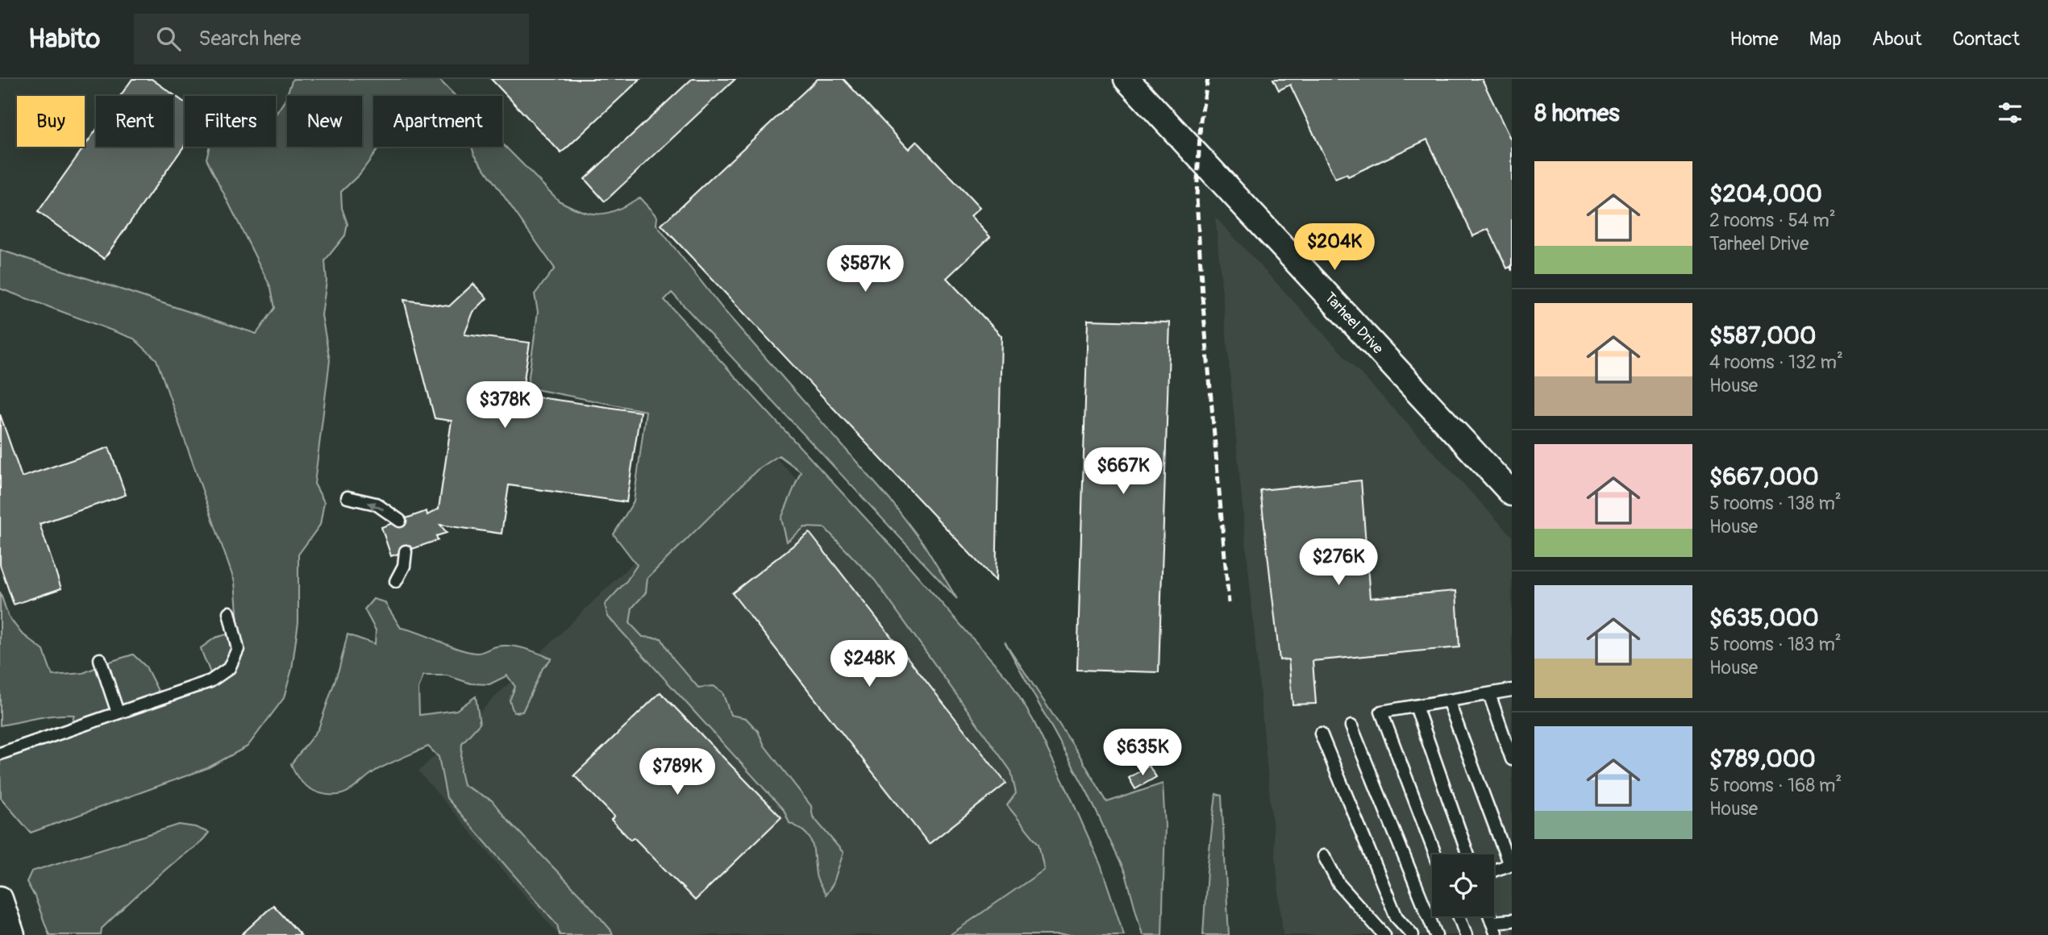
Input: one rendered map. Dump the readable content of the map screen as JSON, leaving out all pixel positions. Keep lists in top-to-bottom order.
{
  "streets": {
    "street": ["Tarheel Drive"]
  },
  "page": {
    "header": "Habito",
    "search": "Search here",
    "nav": [
      "Home",
      "Map",
      "About",
      "Contact"
    ],
    "heading": "8 homes",
    "chip": [
      "Buy",
      "Rent",
      "Filters",
      "New",
      "Apartment"
    ],
    "list": [
      {
        "name": "$204,000",
        "note": "2 rooms · 54 m² · Tarheel Drive"
      },
      {
        "name": "$587,000",
        "note": "4 rooms · 132 m² · House"
      },
      {
        "name": "$667,000",
        "note": "5 rooms · 138 m² · House"
      },
      {
        "name": "$635,000",
        "note": "5 rooms · 183 m² · House"
      },
      {
        "name": "$789,000",
        "note": "5 rooms · 168 m² · House"
      }
    ],
    "price": [
      "$204K",
      "$587K",
      "$378K",
      "$667K",
      "$276K",
      "$248K",
      "$635K",
      "$789K"
    ]
  }
}
